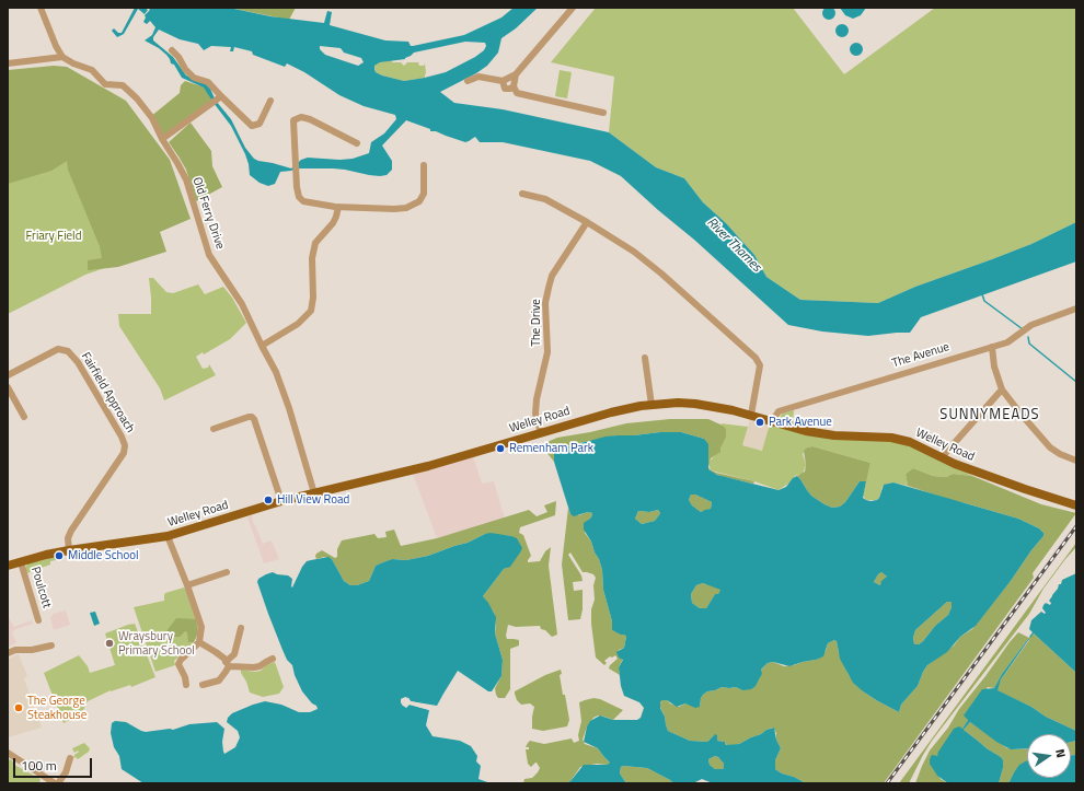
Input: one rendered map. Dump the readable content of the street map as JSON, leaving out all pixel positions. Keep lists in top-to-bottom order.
{
  "streets": {
    "main road": ["Welley Road"],
    "street": [
      "Old Ferry Drive",
      "The Drive",
      "The Avenue",
      "Fairfield Approach",
      "Poulcott"
    ]
  },
  "crossings": [
    ["Old Ferry Drive", "Welley Road"],
    ["The Drive", "Welley Road"],
    ["The Avenue", "Welley Road"],
    ["Fairfield Approach", "Welley Road"],
    ["Welley Road", "Poulcott"]
  ],
  "districts": ["SUNNYMEADS"],
  "water": ["River Thames"],
  "parks": ["Friary Field"],
  "places": [
    "Park Avenue",
    "Remenham Park",
    "Hill View Road",
    "Middle School",
    "Wraysbury Primary School",
    "The George Steakhouse"
  ],
  "scale_bar": "100 m",
  "north": "right"
}
